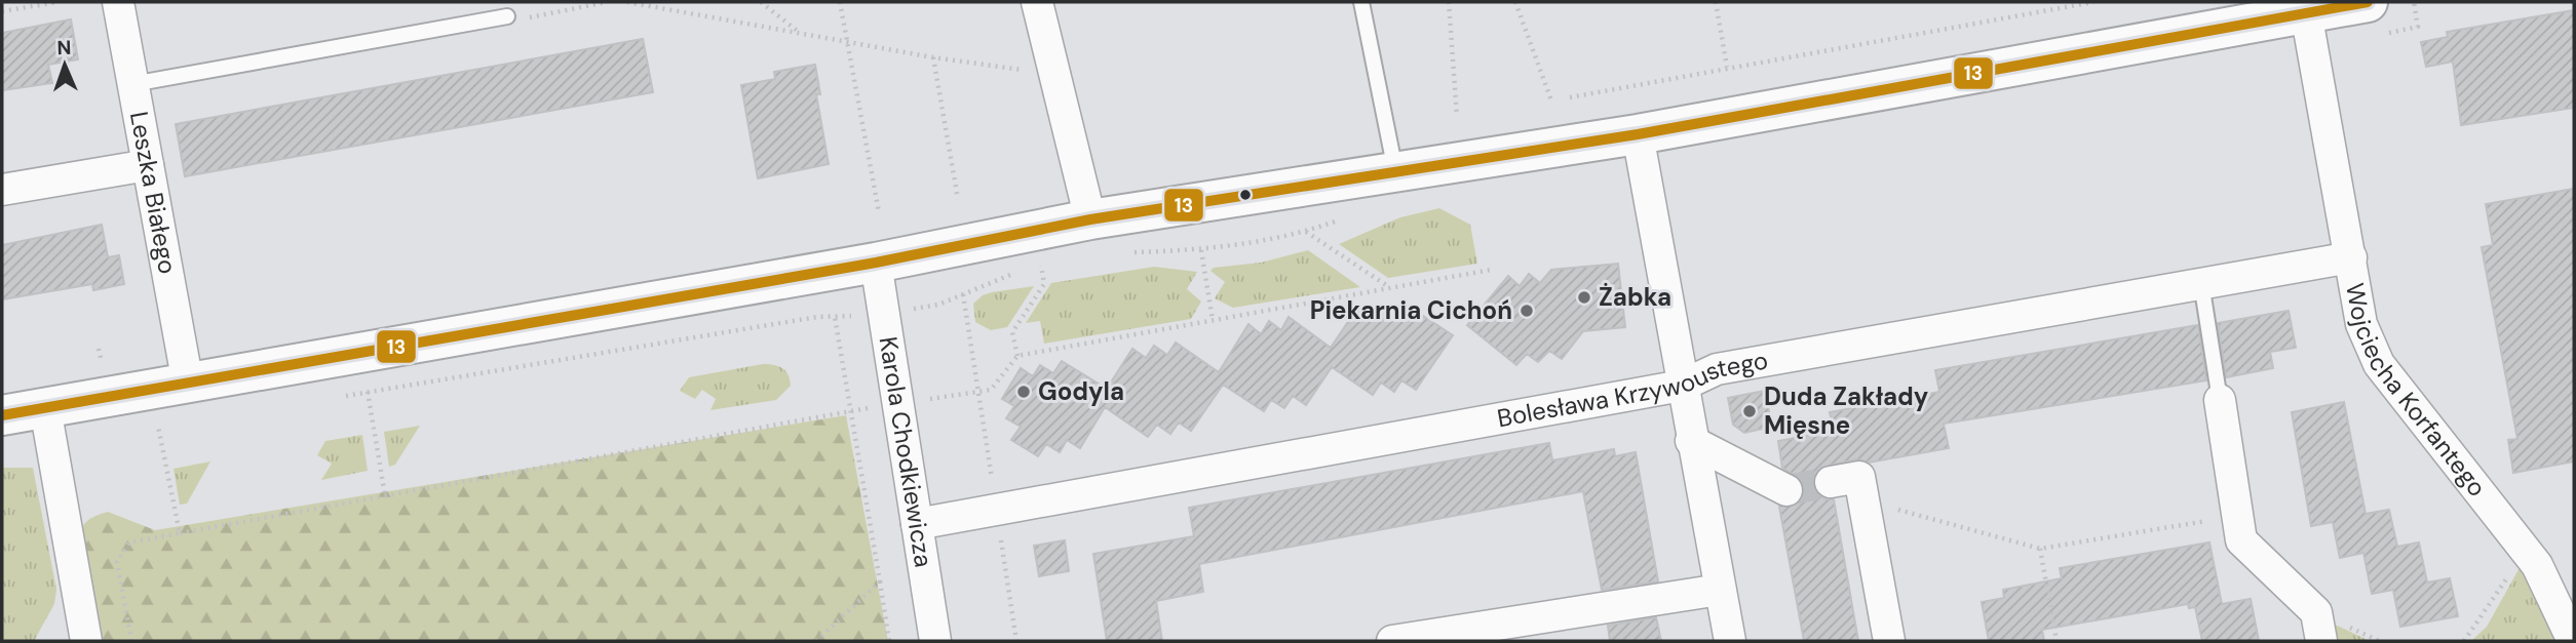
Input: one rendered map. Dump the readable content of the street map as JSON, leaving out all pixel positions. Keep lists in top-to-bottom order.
{
  "streets": {
    "street": [
      "Leszka Białego",
      "Wojciecha Korfantego",
      "Bolesława Krzywoustego",
      "Karola Chodkiewicza"
    ]
  },
  "crossings": [
    ["Wojciecha Korfantego", "Bolesława Krzywoustego"],
    ["Bolesława Krzywoustego", "Karola Chodkiewicza"]
  ],
  "places": [
    "Żabka",
    "Piekarnia Cichoń",
    "Godyla",
    "Duda Zakłady Mięsne"
  ],
  "lines": ["transit line 13"],
  "north": "top"
}
